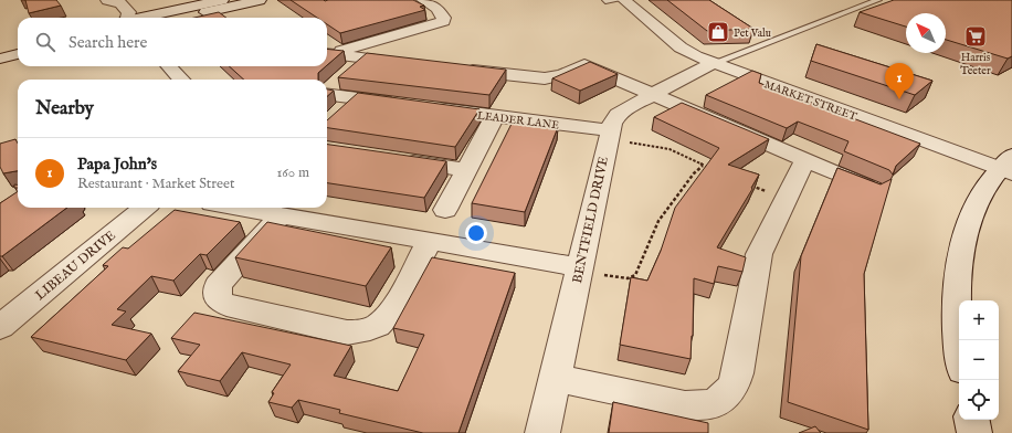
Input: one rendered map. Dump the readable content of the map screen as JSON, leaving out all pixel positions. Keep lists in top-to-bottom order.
{
  "streets": {
    "street": [
      "MARKET STREET",
      "LEADER LANE",
      "BENTFIELD DRIVE",
      "LIBEAU DRIVE"
    ]
  },
  "crossings": [
    ["MARKET STREET", "BENTFIELD DRIVE"],
    ["LEADER LANE", "BENTFIELD DRIVE"]
  ],
  "places": {
    "shop": ["Pet Valu"],
    "supermarket": ["Harris Teeter"]
  },
  "north": "top left",
  "page": {
    "search": "Search here",
    "pins": "1",
    "heading": "Nearby",
    "list": [
      {
        "mark": "1",
        "name": "Papa John's",
        "note": "Restaurant · Market Street",
        "value": "160 m"
      }
    ],
    "map_buttons": ["+", "−"]
  }
}
